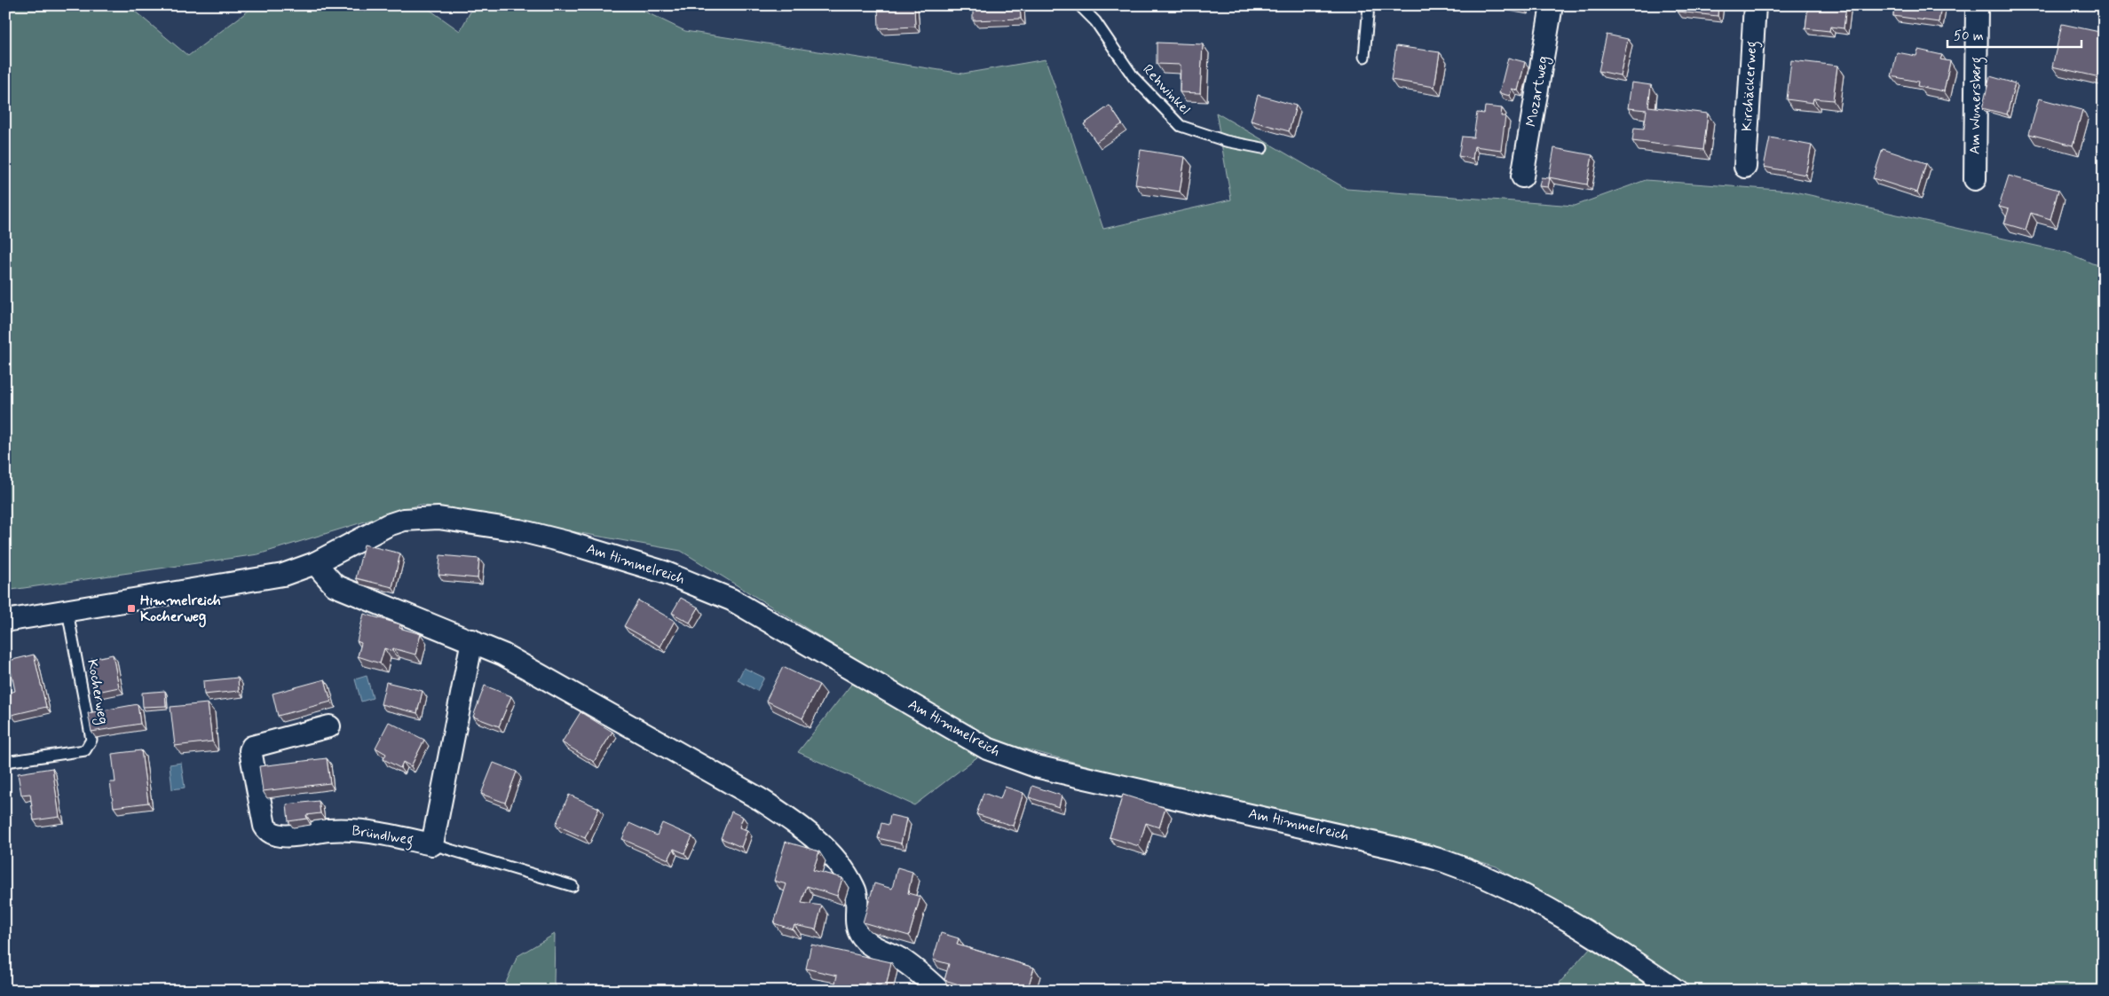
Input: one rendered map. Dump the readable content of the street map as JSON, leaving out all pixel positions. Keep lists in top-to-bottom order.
{
  "streets": {
    "street": [
      "Kirchäckerweg",
      "Mozartweg",
      "Am Wunersberg",
      "Am Himmelreich",
      "Bründlweg"
    ],
    "lane": ["Rehwinkel", "Kocherweg"]
  },
  "crossings": [
    ["Am Himmelreich", "Kocherweg"]
  ],
  "places": {
    "transit": ["Himmelreich Kocherweg"]
  },
  "scale_bar": "50 m"
}
